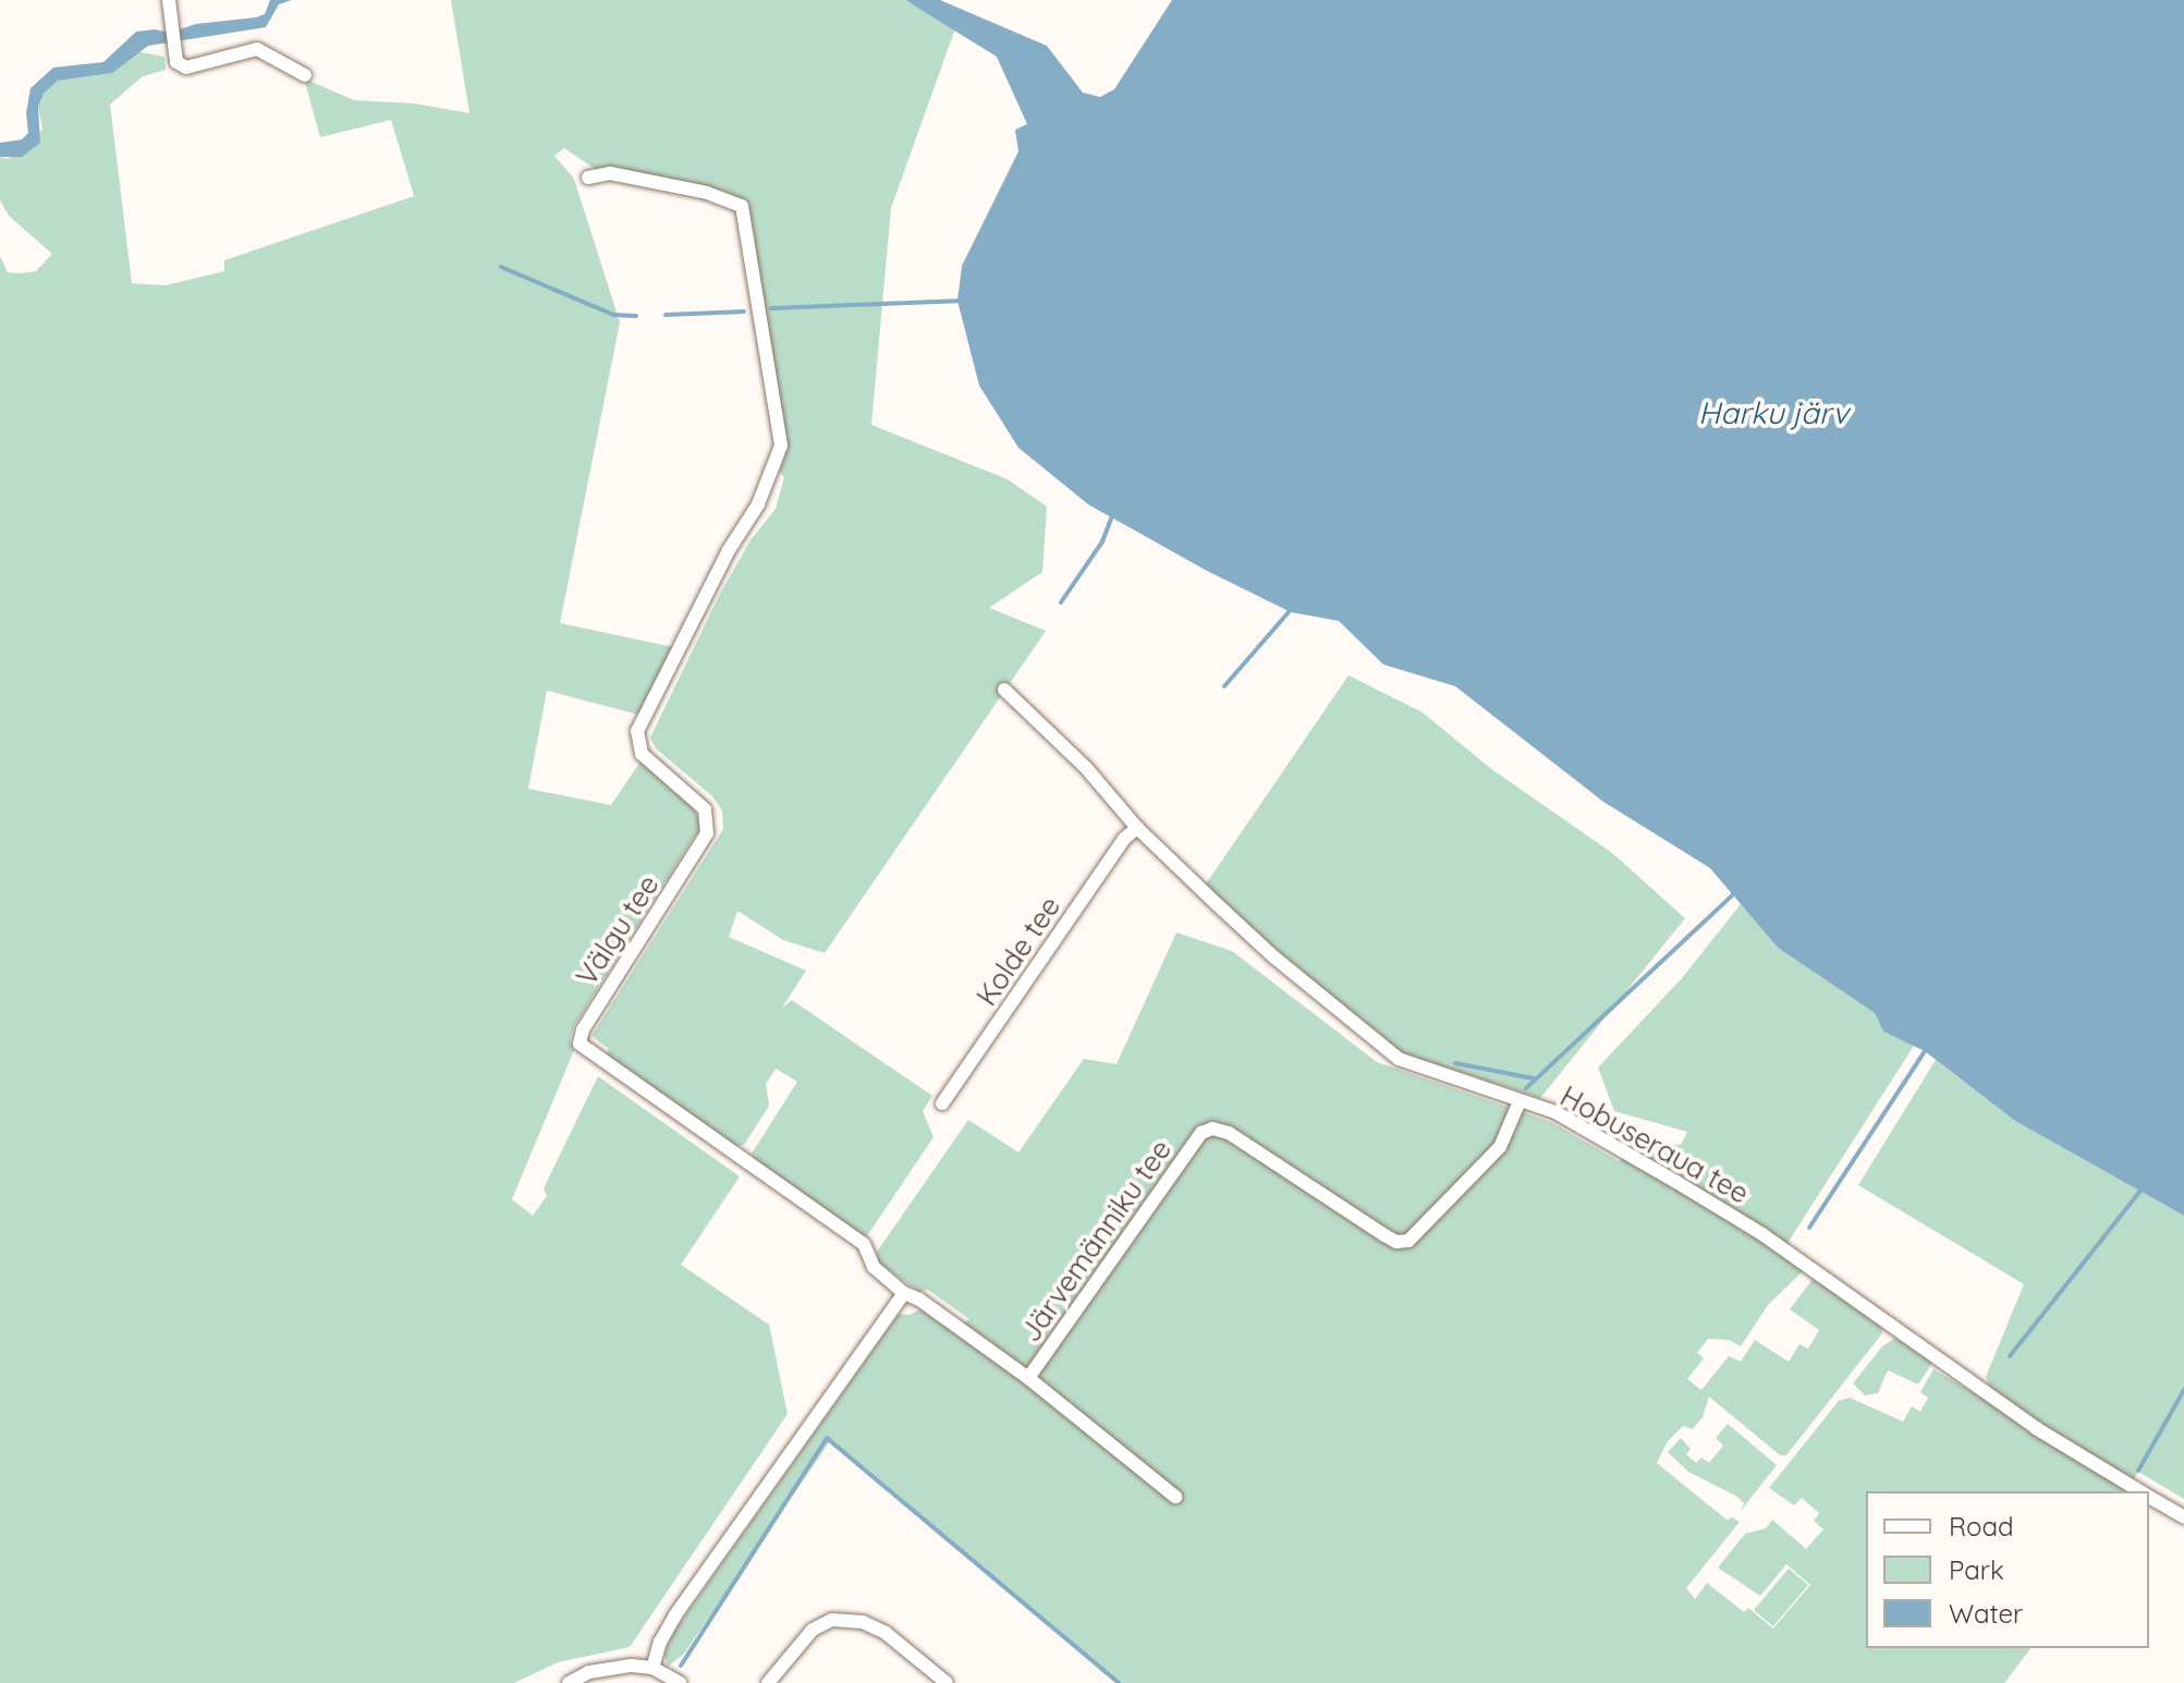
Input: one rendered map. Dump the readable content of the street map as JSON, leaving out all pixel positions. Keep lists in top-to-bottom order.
{
  "streets": {
    "street": [
      "Välgu tee",
      "Kolde tee",
      "Hobuseraua tee",
      "Järvemänniku tee"
    ]
  },
  "crossings": [
    ["Välgu tee", "Järvemänniku tee"],
    ["Kolde tee", "Hobuseraua tee"],
    ["Hobuseraua tee", "Järvemänniku tee"]
  ],
  "water": ["Harku järv"],
  "legend": ["Road", "Park", "Water"]
}
